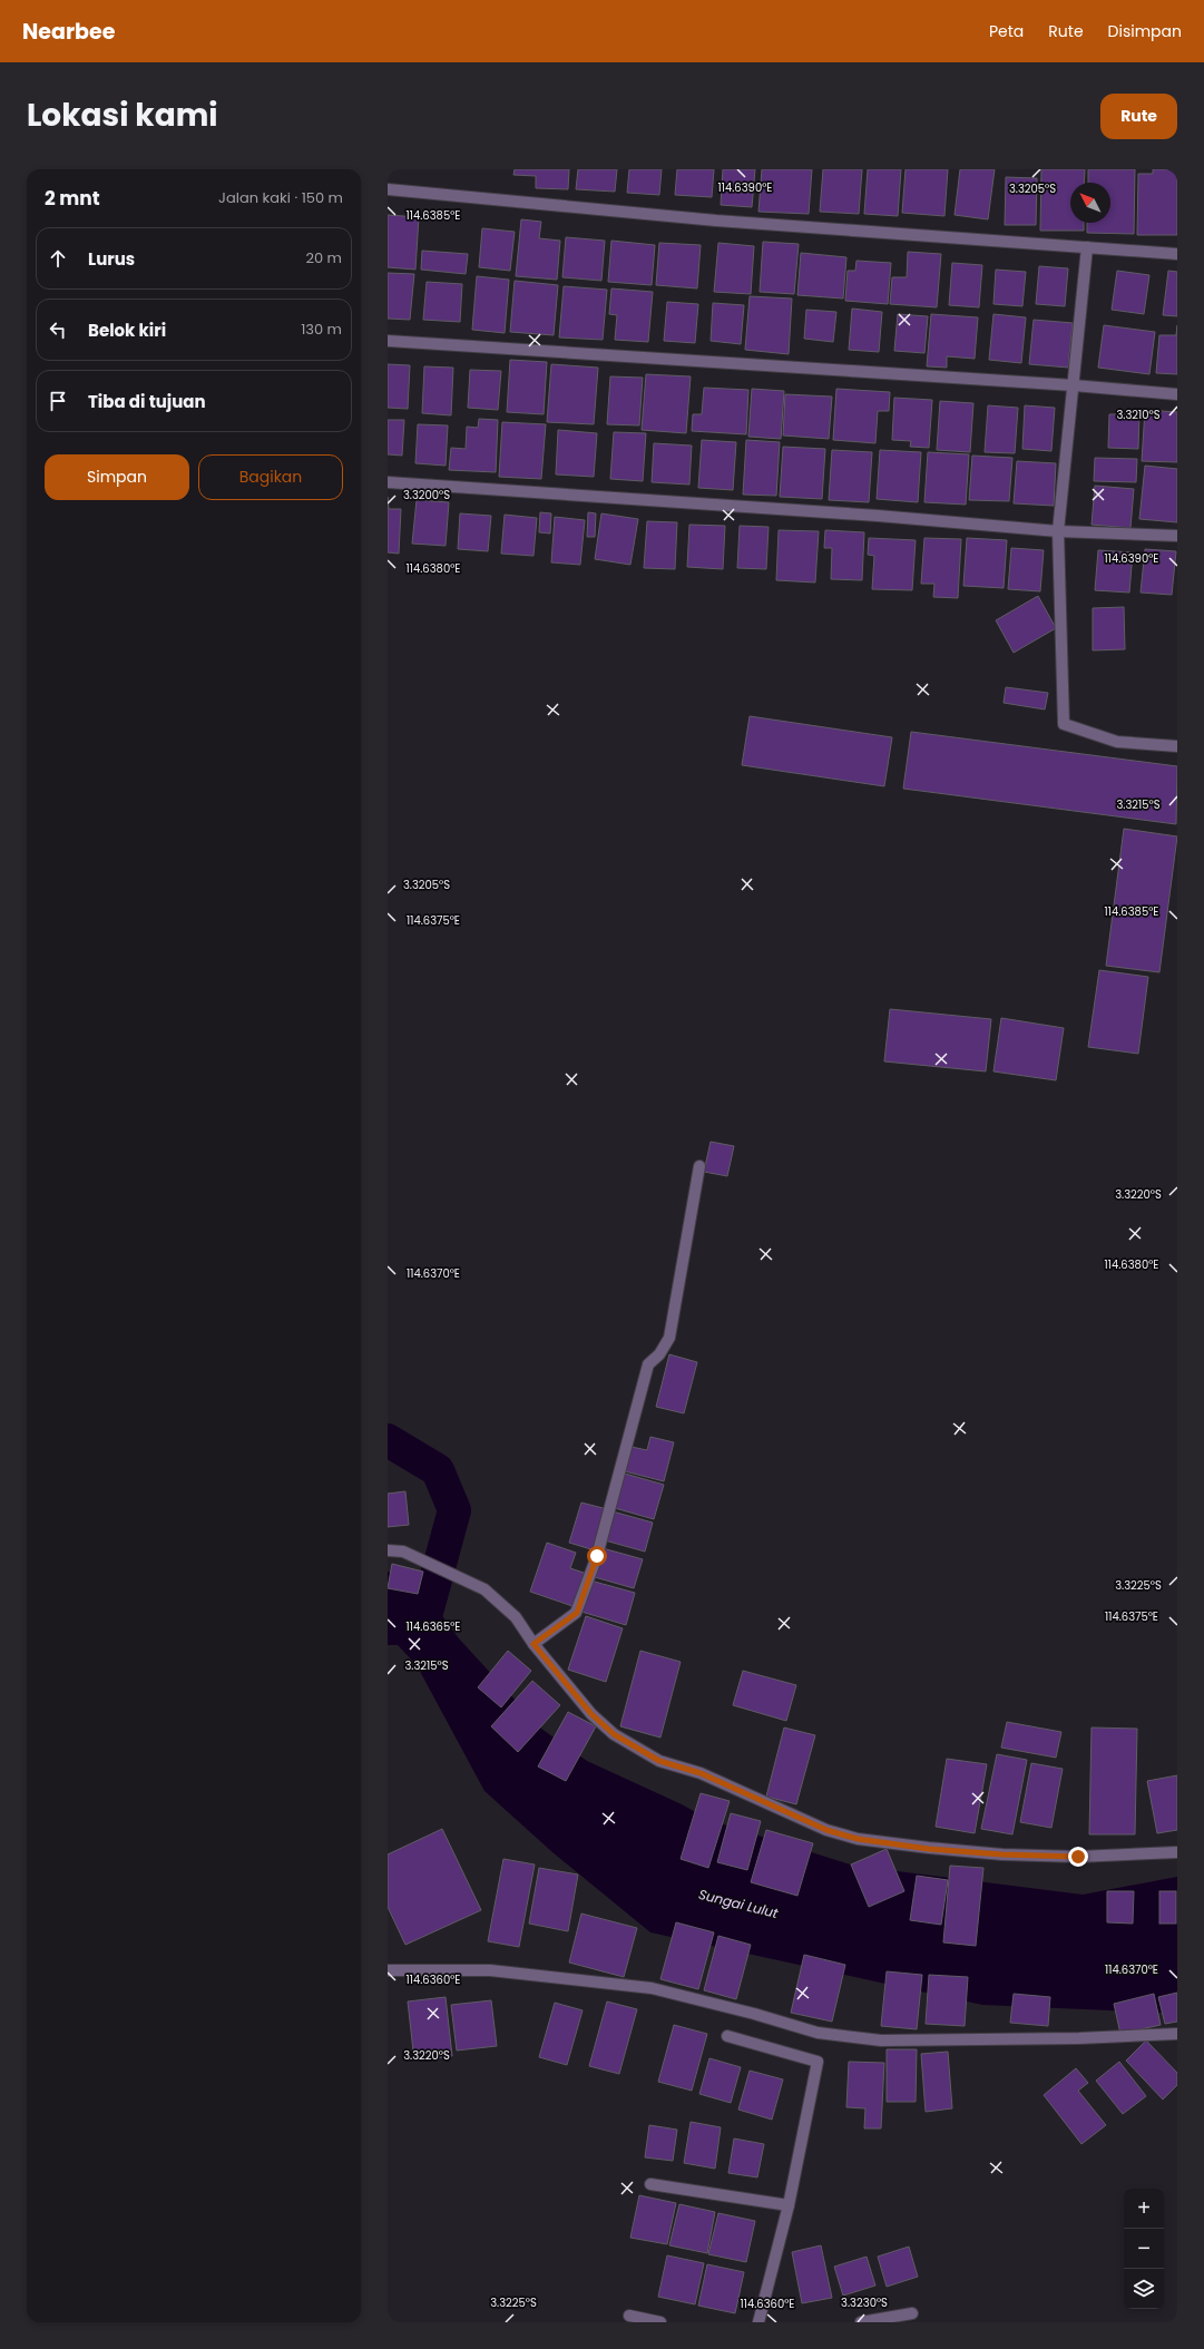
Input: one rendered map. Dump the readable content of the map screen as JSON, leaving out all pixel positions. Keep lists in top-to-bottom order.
{
  "water": ["Sungai Lulut"],
  "north": "top left",
  "page": {
    "header": "Nearbee",
    "nav": ["Peta", "Rute", "Disimpan"],
    "title": "Lokasi kami",
    "buttons": [
      "Rute",
      ["Simpan", "Bagikan"]
    ],
    "heading": ["2 mnt", "Jalan kaki · 150 m"],
    "list": [
      ["Lurus", "20 m"],
      ["Belok kiri", "130 m"],
      "Tiba di tujuan"
    ],
    "map_buttons": ["+", "−"]
  },
  "coordinates": [
    "114.6390°E",
    "3.3205°S",
    "114.6385°E",
    "3.3210°S",
    "3.3200°S",
    "114.6380°E",
    "3.3215°S",
    "114.6375°E",
    "3.3220°S",
    "114.6370°E",
    "3.3225°S",
    "114.6365°E",
    "114.6360°E",
    "3.3230°S"
  ]
}
